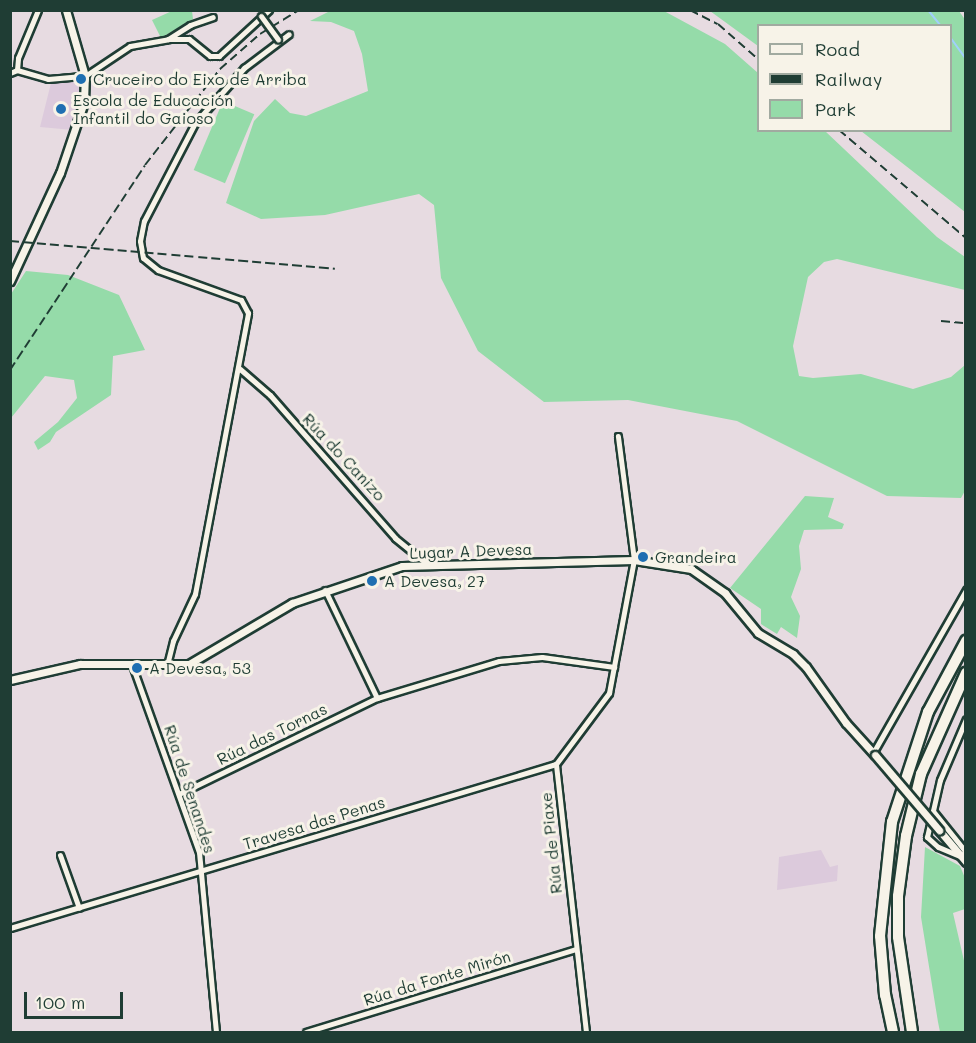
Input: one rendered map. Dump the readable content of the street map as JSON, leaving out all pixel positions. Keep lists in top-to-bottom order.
{
  "streets": {
    "street": [
      "Rúa do Canizo",
      "Lugar A Devesa",
      "Rúa das Tornas",
      "Rúa de Senandes",
      "Travesa das Penas",
      "Rúa de Piaxe",
      "Rúa da Fonte Mirón"
    ]
  },
  "crossings": [
    ["Rúa do Canizo", "Lugar A Devesa"],
    ["Lugar A Devesa", "Rúa de Senandes"],
    ["Rúa das Tornas", "Rúa de Senandes"],
    ["Rúa de Senandes", "Travesa das Penas"],
    ["Travesa das Penas", "Rúa de Piaxe"],
    ["Rúa de Piaxe", "Rúa da Fonte Mirón"]
  ],
  "places": [
    "Cruceiro do Eixo de Arriba",
    "Escola de Educación Infantil do Gaioso",
    "Grandeira",
    "A Devesa, 27",
    "A Devesa, 53"
  ],
  "legend": ["Road", "Railway", "Park"],
  "scale_bar": "100 m"
}
